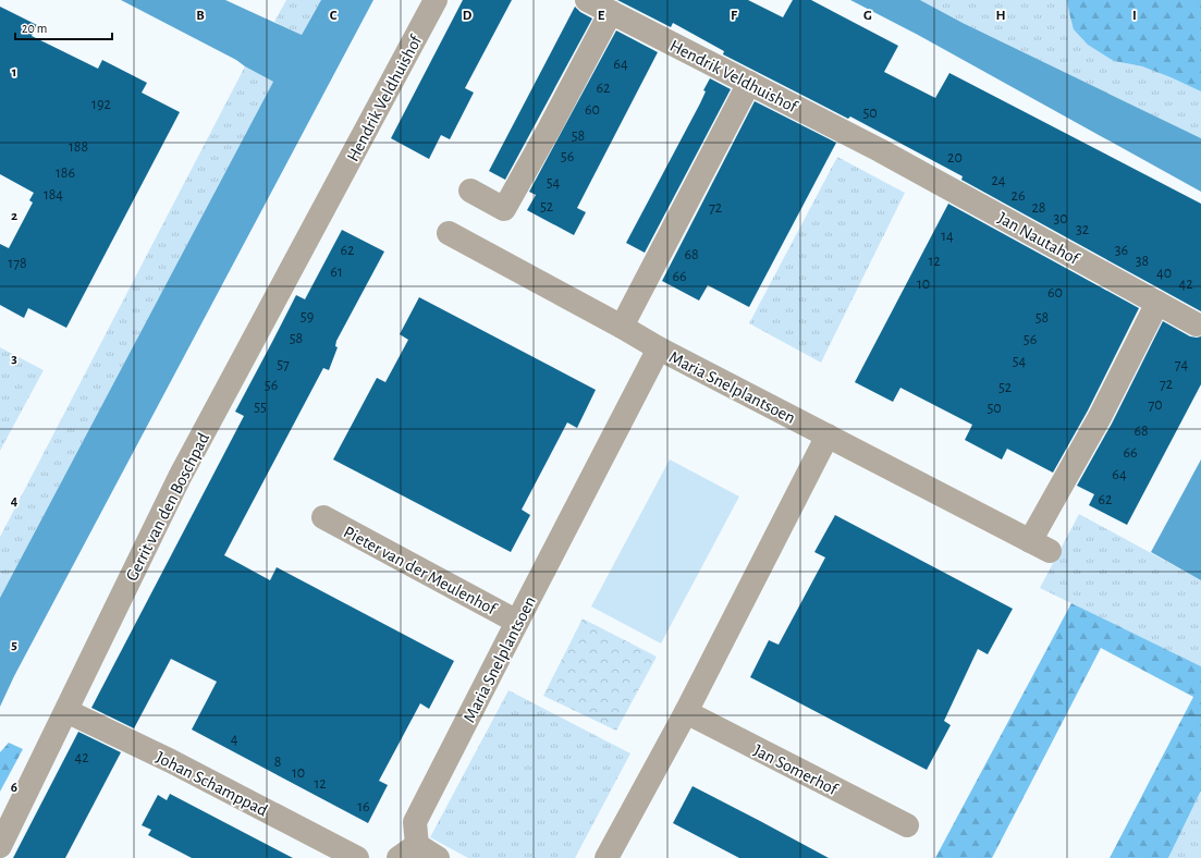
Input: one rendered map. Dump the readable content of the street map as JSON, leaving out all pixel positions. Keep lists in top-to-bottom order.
{
  "streets": {
    "street": [
      "Hendrik Veldhuishof",
      "Jan Nautahof",
      "Maria Snelplantsoen",
      "Gerrit van den Boschpad",
      "Pieter van der Meulenhof",
      "Jan Somerhof",
      "Johan Schamppad"
    ]
  },
  "crossings": [
    ["Hendrik Veldhuishof", "Jan Nautahof"],
    ["Hendrik Veldhuishof", "Gerrit van den Boschpad"],
    ["Maria Snelplantsoen", "Pieter van der Meulenhof"],
    ["Gerrit van den Boschpad", "Johan Schamppad"]
  ],
  "house_numbers": [
    "64",
    "62",
    "192",
    "60",
    "50",
    "58",
    "188",
    "56",
    "20",
    "186",
    "24",
    "54",
    "184",
    "26",
    "52",
    "72",
    "28",
    "30",
    "32",
    "14",
    "62",
    "36",
    "68",
    "12",
    "38",
    "178",
    "61",
    "40",
    "66",
    "10",
    "42",
    "60",
    "59",
    "58",
    "58",
    "56",
    "54",
    "57",
    "74",
    "72",
    "56",
    "52",
    "70",
    "55",
    "50",
    "68",
    "66",
    "64",
    "62",
    "4",
    "42",
    "8",
    "10",
    "12",
    "16"
  ],
  "scale_bar": "20 m",
  "grid": {
    "columns": [
      "B",
      "C",
      "D",
      "E",
      "F",
      "G",
      "H",
      "I"
    ],
    "rows": [
      "1",
      "2",
      "3",
      "4",
      "5",
      "6"
    ]
  }
}
